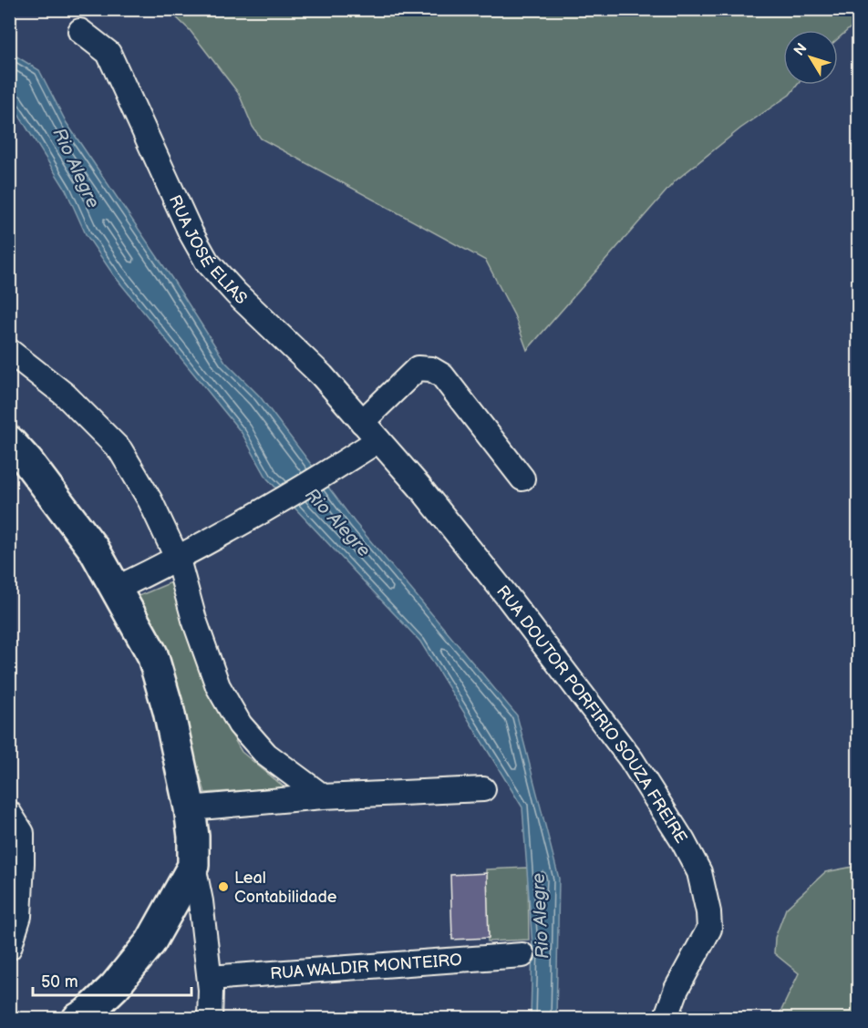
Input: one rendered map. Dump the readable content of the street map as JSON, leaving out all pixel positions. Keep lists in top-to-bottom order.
{
  "streets": {
    "street": ["RUA JOSÉ ELIAS", "RUA DOUTOR PORFIRIO SOUZA FREIRE", "RUA WALDIR MONTEIRO"]
  },
  "crossings": [
    ["RUA JOSÉ ELIAS", "RUA DOUTOR PORFIRIO SOUZA FREIRE"]
  ],
  "water": ["Rio Alegre"],
  "places": ["Leal Contabilidade"],
  "scale_bar": "50 m",
  "north": "top left"
}
